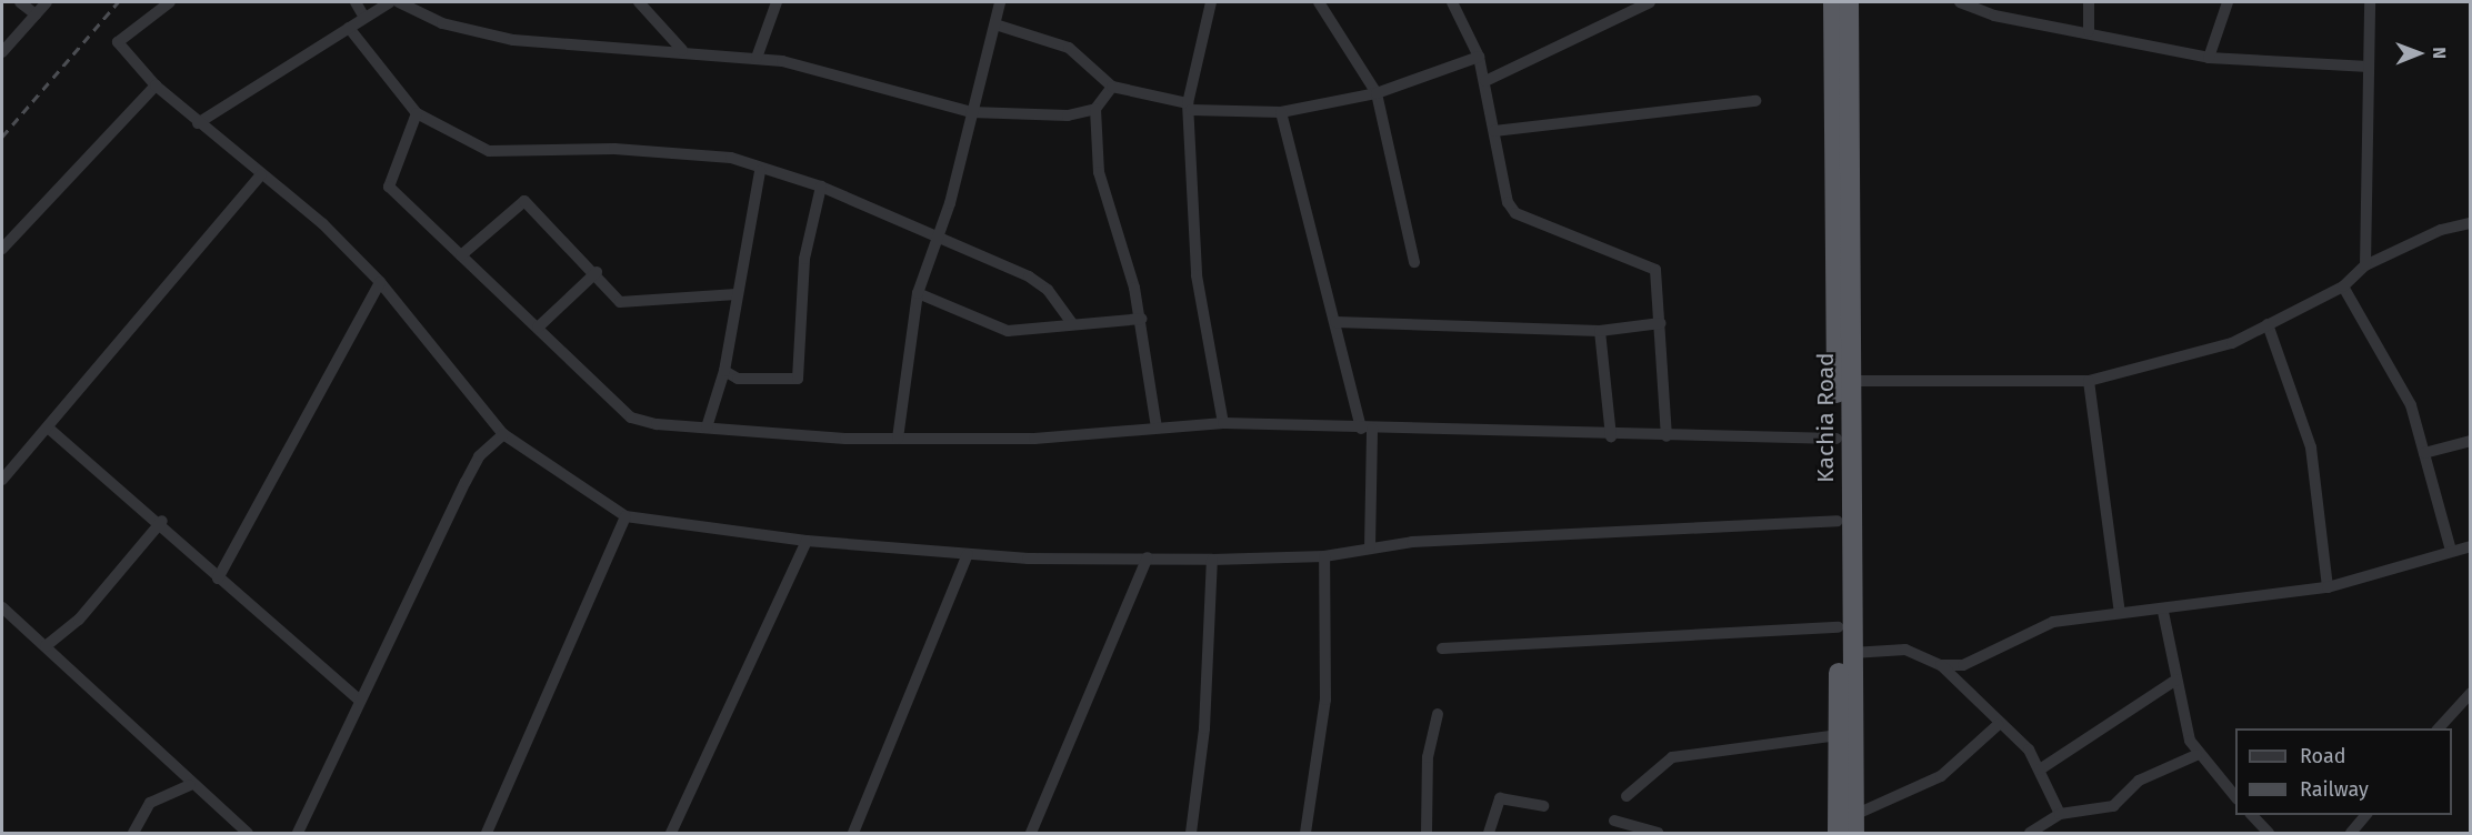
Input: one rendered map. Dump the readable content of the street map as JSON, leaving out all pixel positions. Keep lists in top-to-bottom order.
{
  "streets": {
    "highway": ["Kachia Road"]
  },
  "legend": ["Road", "Railway"],
  "north": "right"
}
